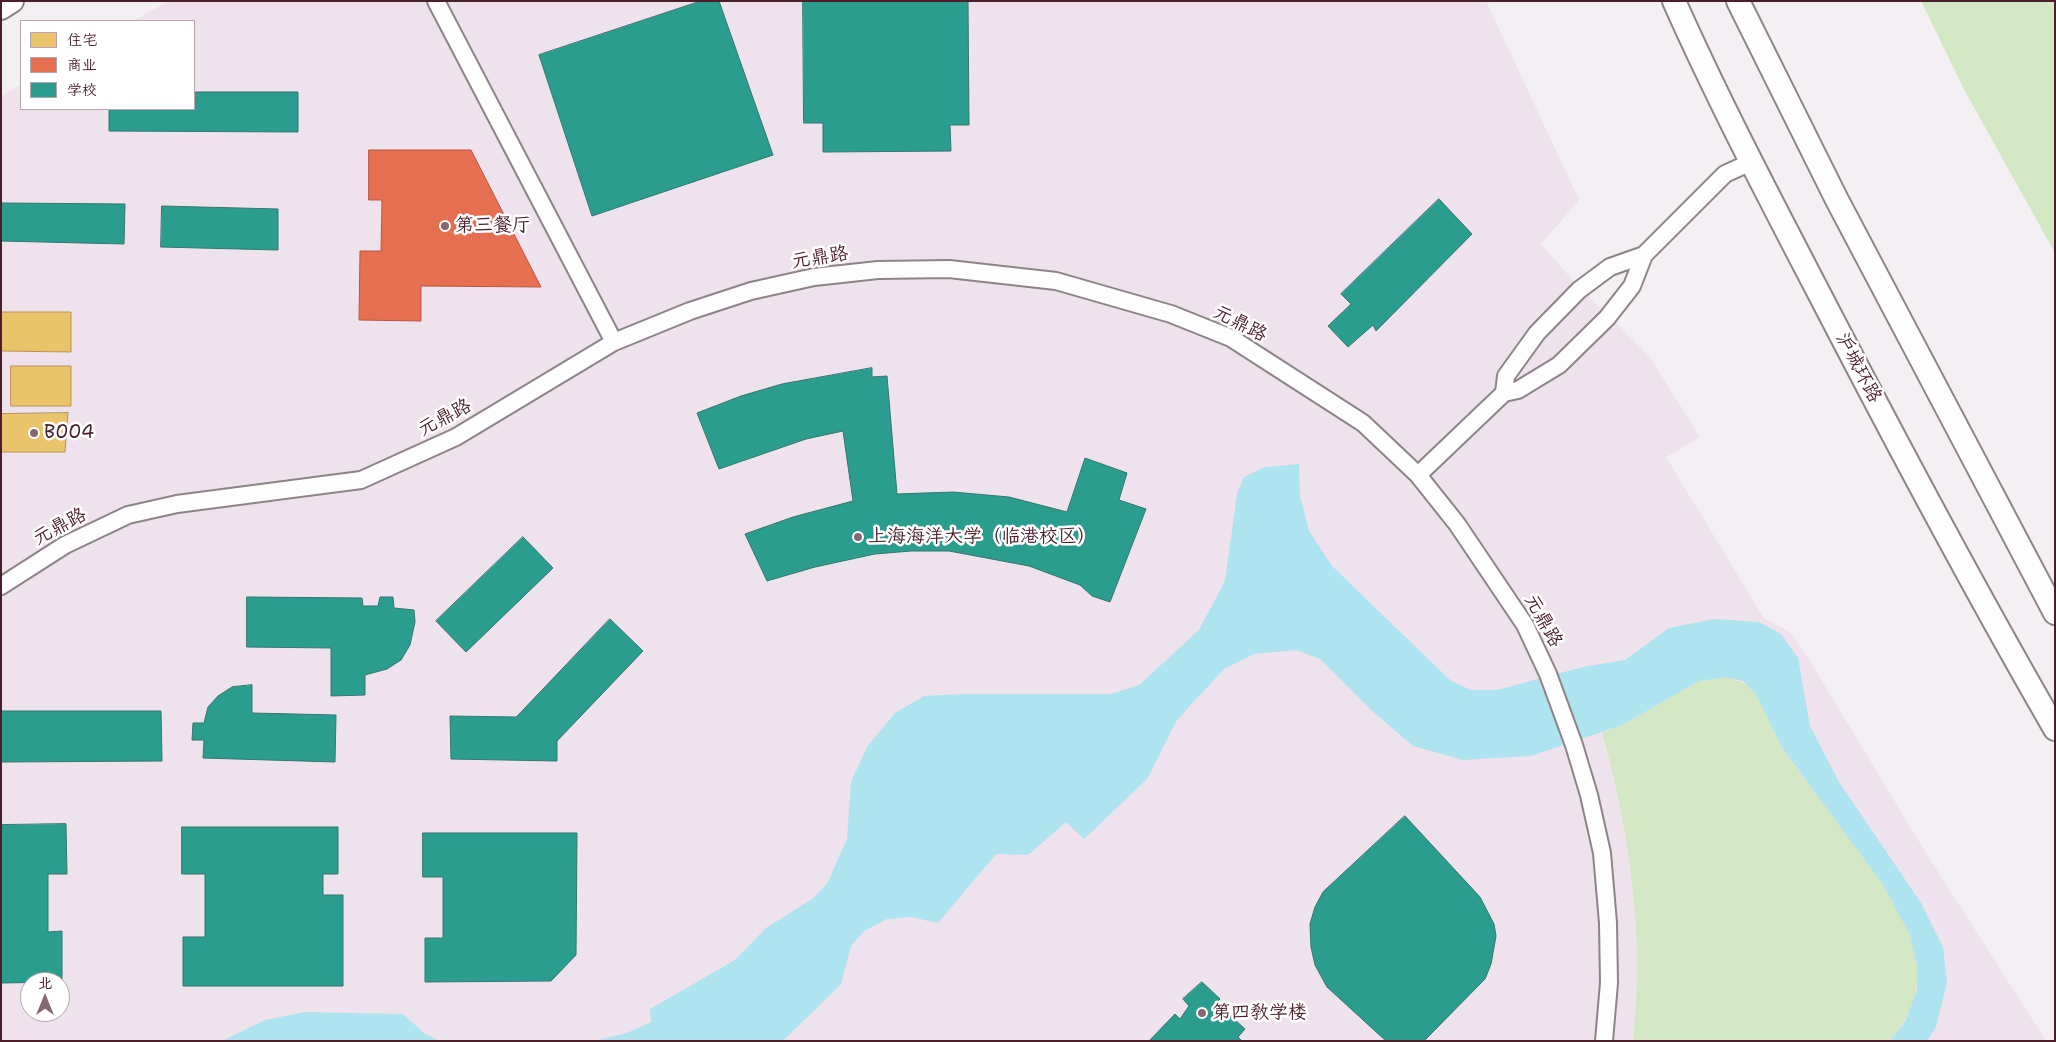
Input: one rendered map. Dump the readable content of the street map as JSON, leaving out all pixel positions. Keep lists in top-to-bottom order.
{
  "streets": {
    "main road": ["沪城环路"],
    "street": ["元鼎路"]
  },
  "places": [
    "第三餐厅",
    "B004",
    "上海海洋大学（临港校区）",
    "第四教学楼"
  ],
  "legend": ["住宅", "商业", "学校"],
  "north": "top"
}
